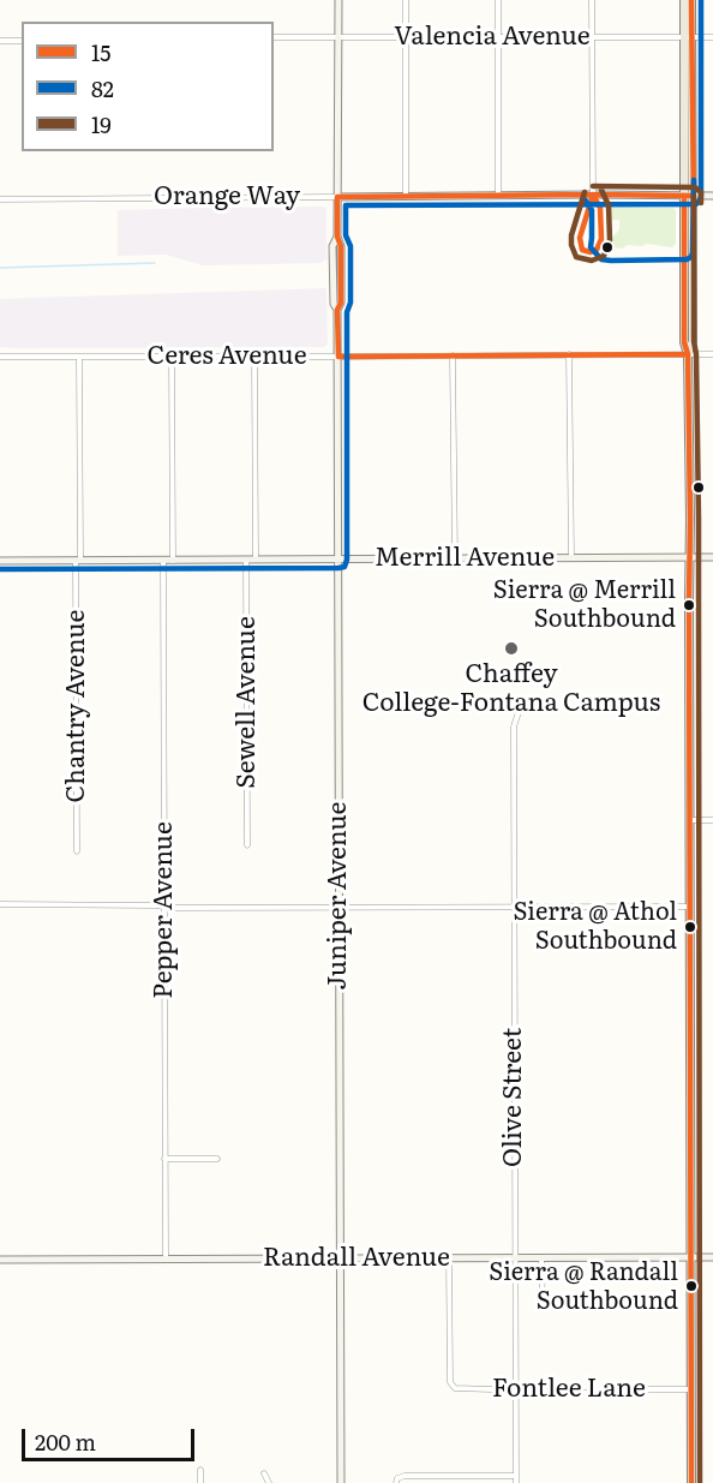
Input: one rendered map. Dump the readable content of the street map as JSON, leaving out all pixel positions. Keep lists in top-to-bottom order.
{
  "streets": {
    "street": [
      "Valencia Avenue",
      "Orange Way",
      "Ceres Avenue",
      "Merrill Avenue",
      "Sewell Avenue",
      "Chantry Avenue",
      "Juniper Avenue",
      "Pepper Avenue",
      "Olive Street",
      "Randall Avenue",
      "Fontlee Lane"
    ]
  },
  "crossings": [
    ["Valencia Avenue", "Juniper Avenue"],
    ["Orange Way", "Juniper Avenue"],
    ["Ceres Avenue", "Chantry Avenue"],
    ["Ceres Avenue", "Juniper Avenue"],
    ["Merrill Avenue", "Sewell Avenue"],
    ["Merrill Avenue", "Chantry Avenue"],
    ["Merrill Avenue", "Juniper Avenue"],
    ["Merrill Avenue", "Pepper Avenue"],
    ["Juniper Avenue", "Randall Avenue"],
    ["Pepper Avenue", "Randall Avenue"],
    ["Olive Street", "Randall Avenue"],
    ["Olive Street", "Fontlee Lane"],
    ["Randall Avenue", "Fontlee Lane"]
  ],
  "places": [
    "Sierra @ Merrill Southbound",
    "Chaffey College-Fontana Campus",
    "Sierra @ Athol Southbound",
    "Sierra @ Randall Southbound"
  ],
  "lines": ["transit line 15", "transit line 82", "transit line 19"],
  "legend": ["15", "82", "19"],
  "scale_bar": "200 m"
}
